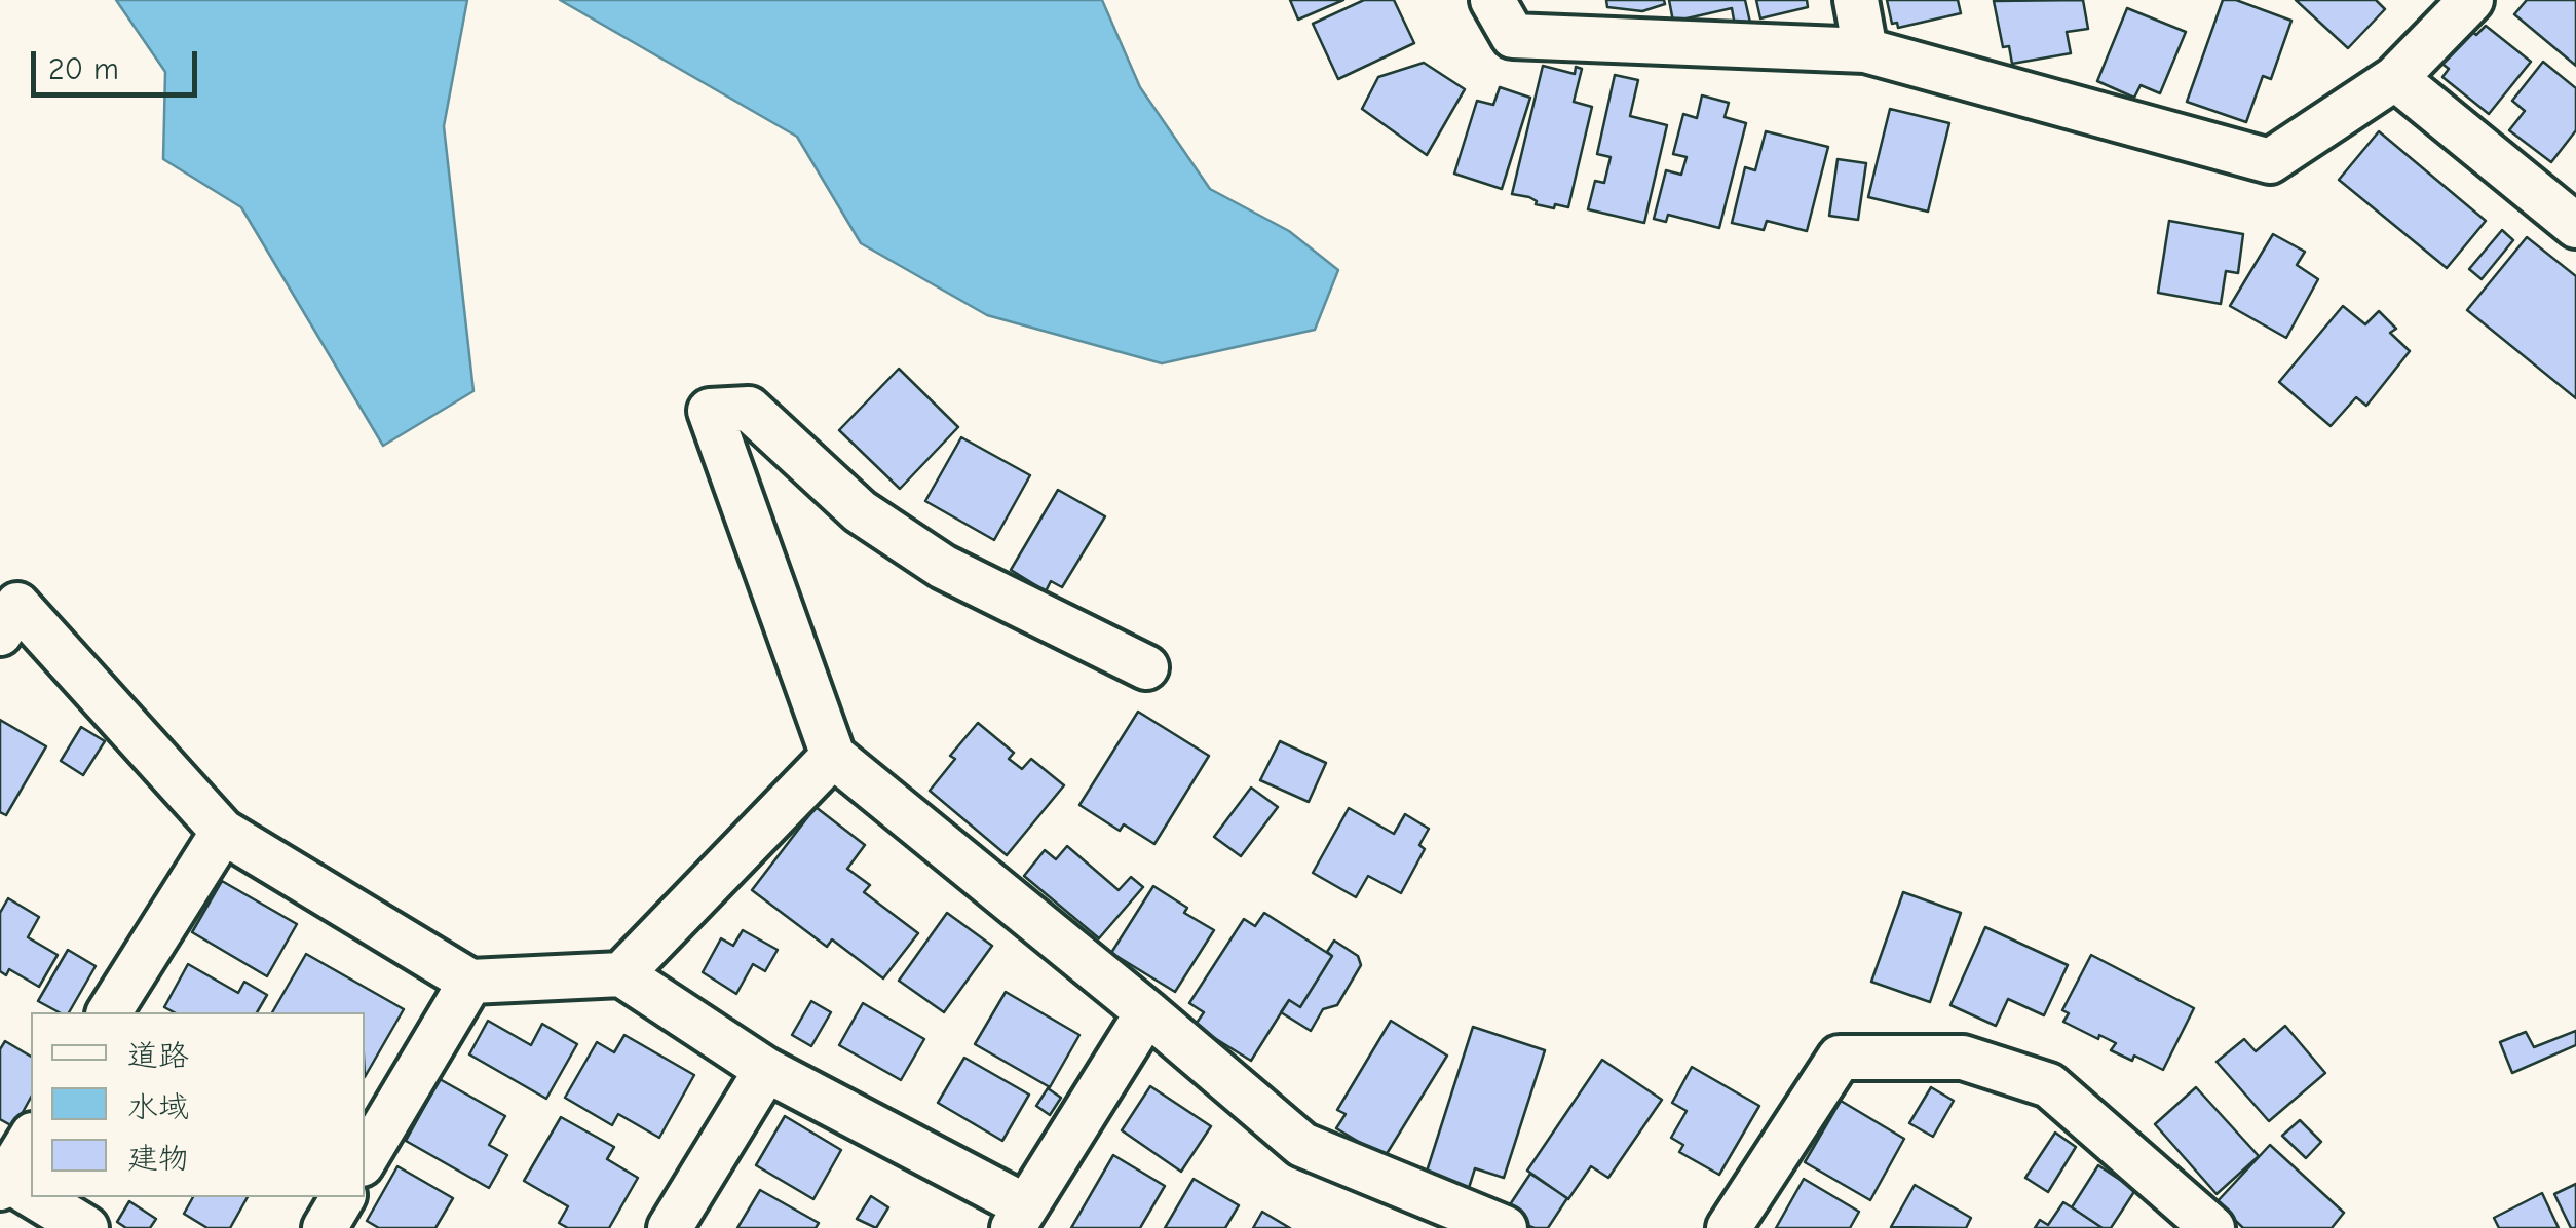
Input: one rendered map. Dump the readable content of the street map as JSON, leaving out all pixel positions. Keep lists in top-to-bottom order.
{
  "legend": ["道路", "水域", "建物"],
  "scale_bar": "20 m"
}
